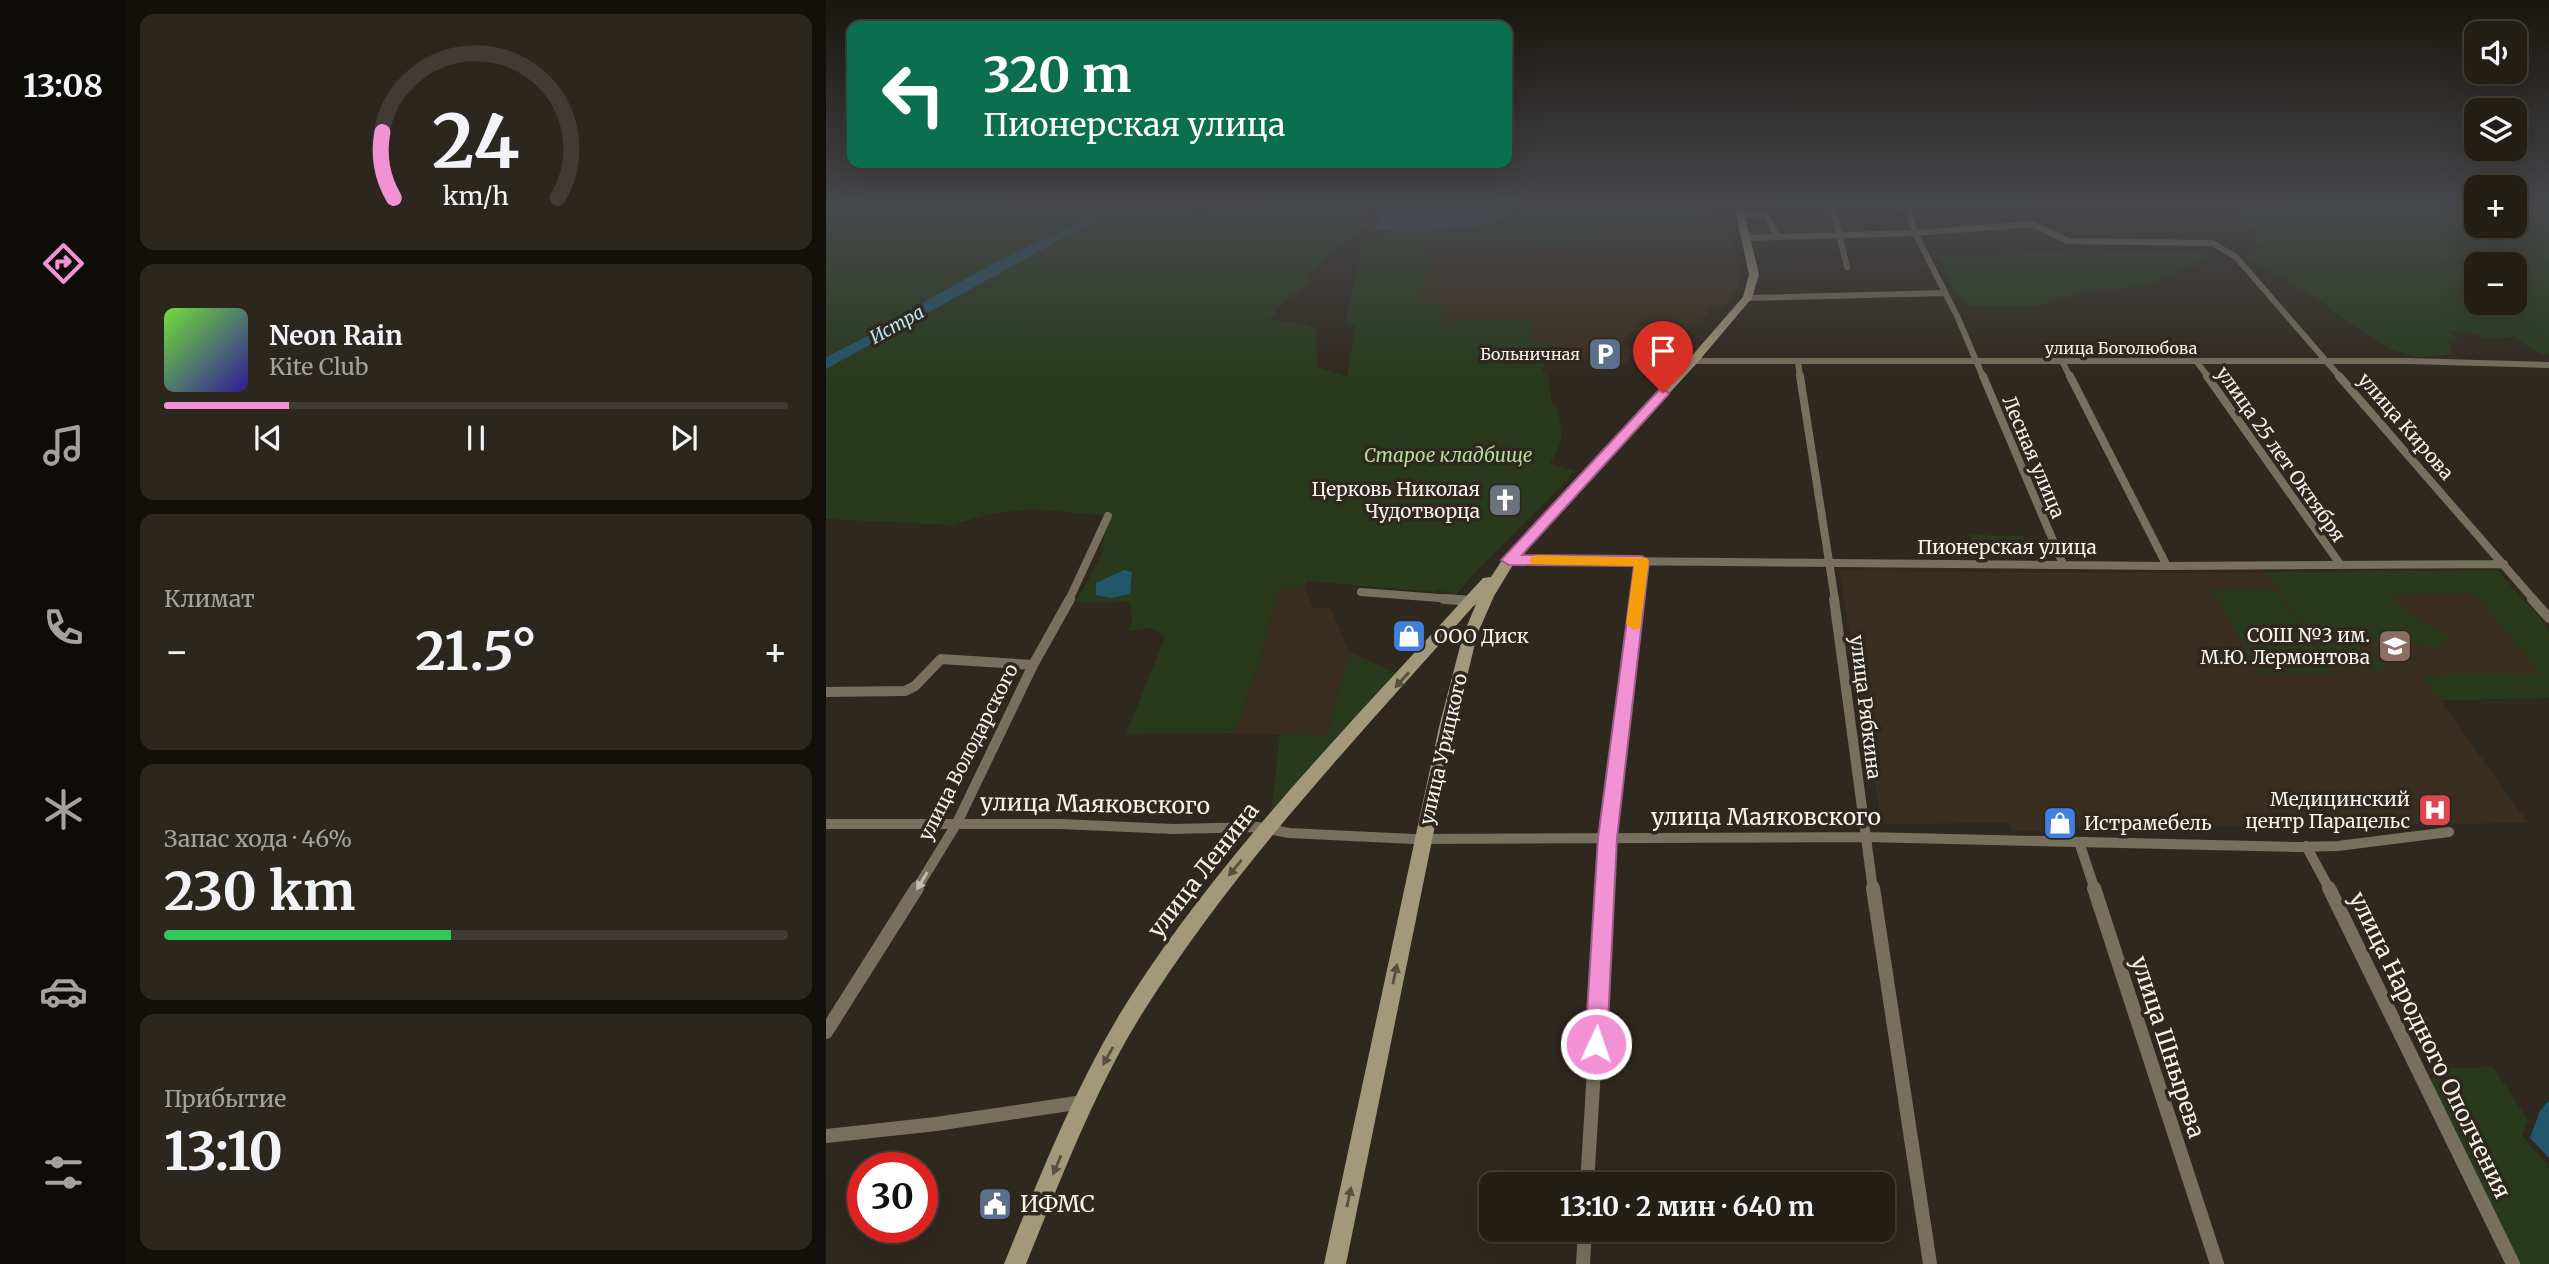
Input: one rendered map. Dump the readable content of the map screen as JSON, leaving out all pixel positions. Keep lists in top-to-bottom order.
{
  "streets": {
    "street": [
      "улица Боголюбова",
      "улица Кирова",
      "улица 25 лет Октября",
      "Лесная улица",
      "Пионерская улица",
      "улица Рябкина",
      "улица Урицкого",
      "улица Володарского",
      "улица Маяковского",
      "улица Ленина",
      "улица Народного Ополчения",
      "улица Шнырева"
    ]
  },
  "crossings": [
    ["улица Боголюбова", "улица Кирова"],
    ["улица Боголюбова", "улица 25 лет Октября"],
    ["улица Боголюбова", "Лесная улица"],
    ["улица Боголюбова", "улица Рябкина"],
    ["улица Боголюбова", "улица Урицкого"],
    ["улица Кирова", "Пионерская улица"],
    ["улица 25 лет Октября", "Пионерская улица"],
    ["Лесная улица", "Пионерская улица"],
    ["Пионерская улица", "улица Рябкина"],
    ["Пионерская улица", "улица Урицкого"],
    ["улица Рябкина", "улица Маяковского"],
    ["улица Урицкого", "улица Маяковского"],
    ["улица Урицкого", "улица Ленина"],
    ["улица Володарского", "улица Маяковского"],
    ["улица Маяковского", "улица Ленина"],
    ["улица Маяковского", "улица Народного Ополчения"],
    ["улица Маяковского", "улица Шнырева"]
  ],
  "one_way": ["улица Урицкого", "улица Володарского", "улица Ленина"],
  "water": ["Истра"],
  "parks": ["Старое кладбище"],
  "places": {
    "parking": ["Больничная"],
    "church": ["Церковь Николая Чудотворца"],
    "shop": ["ООО Диск", "Истрамебель"],
    "school or university": ["СОШ №3 им. М.Ю. Лермонтова"],
    "hospital": ["Медицинский центр Парацельс"],
    "public building": ["ИФМС"]
  },
  "page": {
    "tabs": "13:08",
    "map_buttons": ["+", "−"],
    "turn": ["320 m", "Пионерская улица"],
    "song": ["Neon Rain", "Kite Club"],
    "tile": [
      "Климат",
      ["Запас хода · 46%", "230 km"],
      ["Прибытие", "13:10"]
    ],
    "heat": ["−", "21.5°", "+"],
    "limit": "30",
    "trip": "13:10 · 2 мин · 640 m",
    "gauge": ["24", "km/h"]
  }
}
